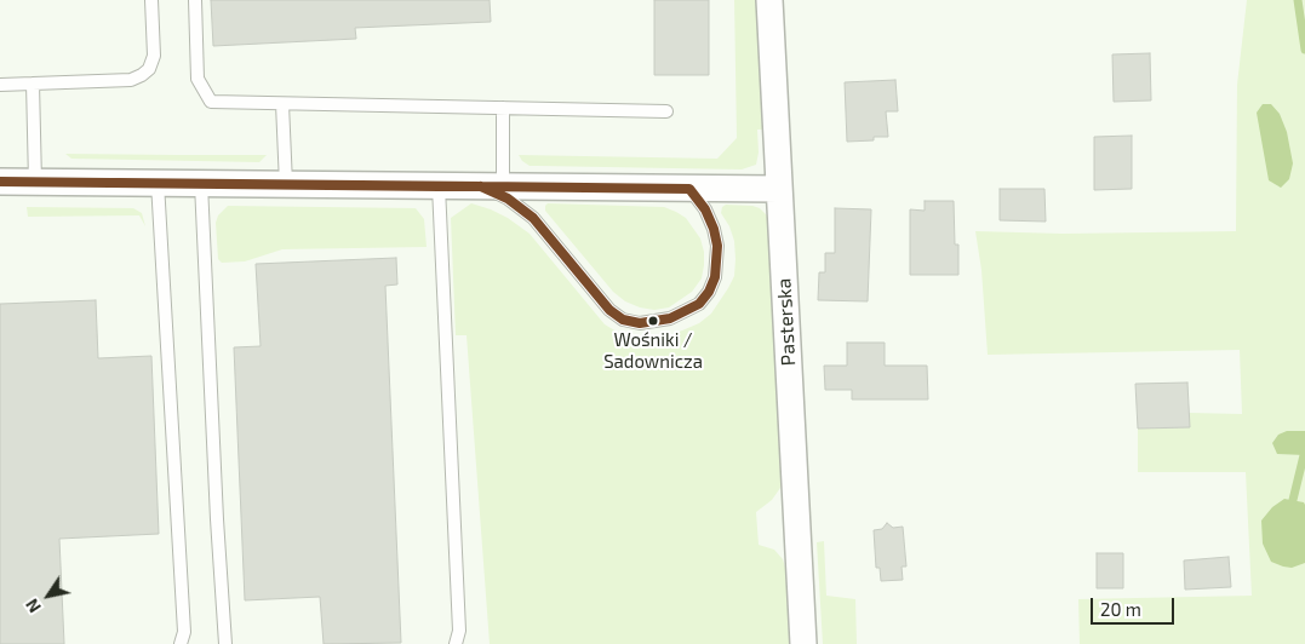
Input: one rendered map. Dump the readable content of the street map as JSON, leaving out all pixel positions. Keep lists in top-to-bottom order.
{
  "streets": {
    "street": ["Pasterska"]
  },
  "places": ["Wośniki / Sadownicza"],
  "scale_bar": "20 m",
  "north": "bottom left"
}
